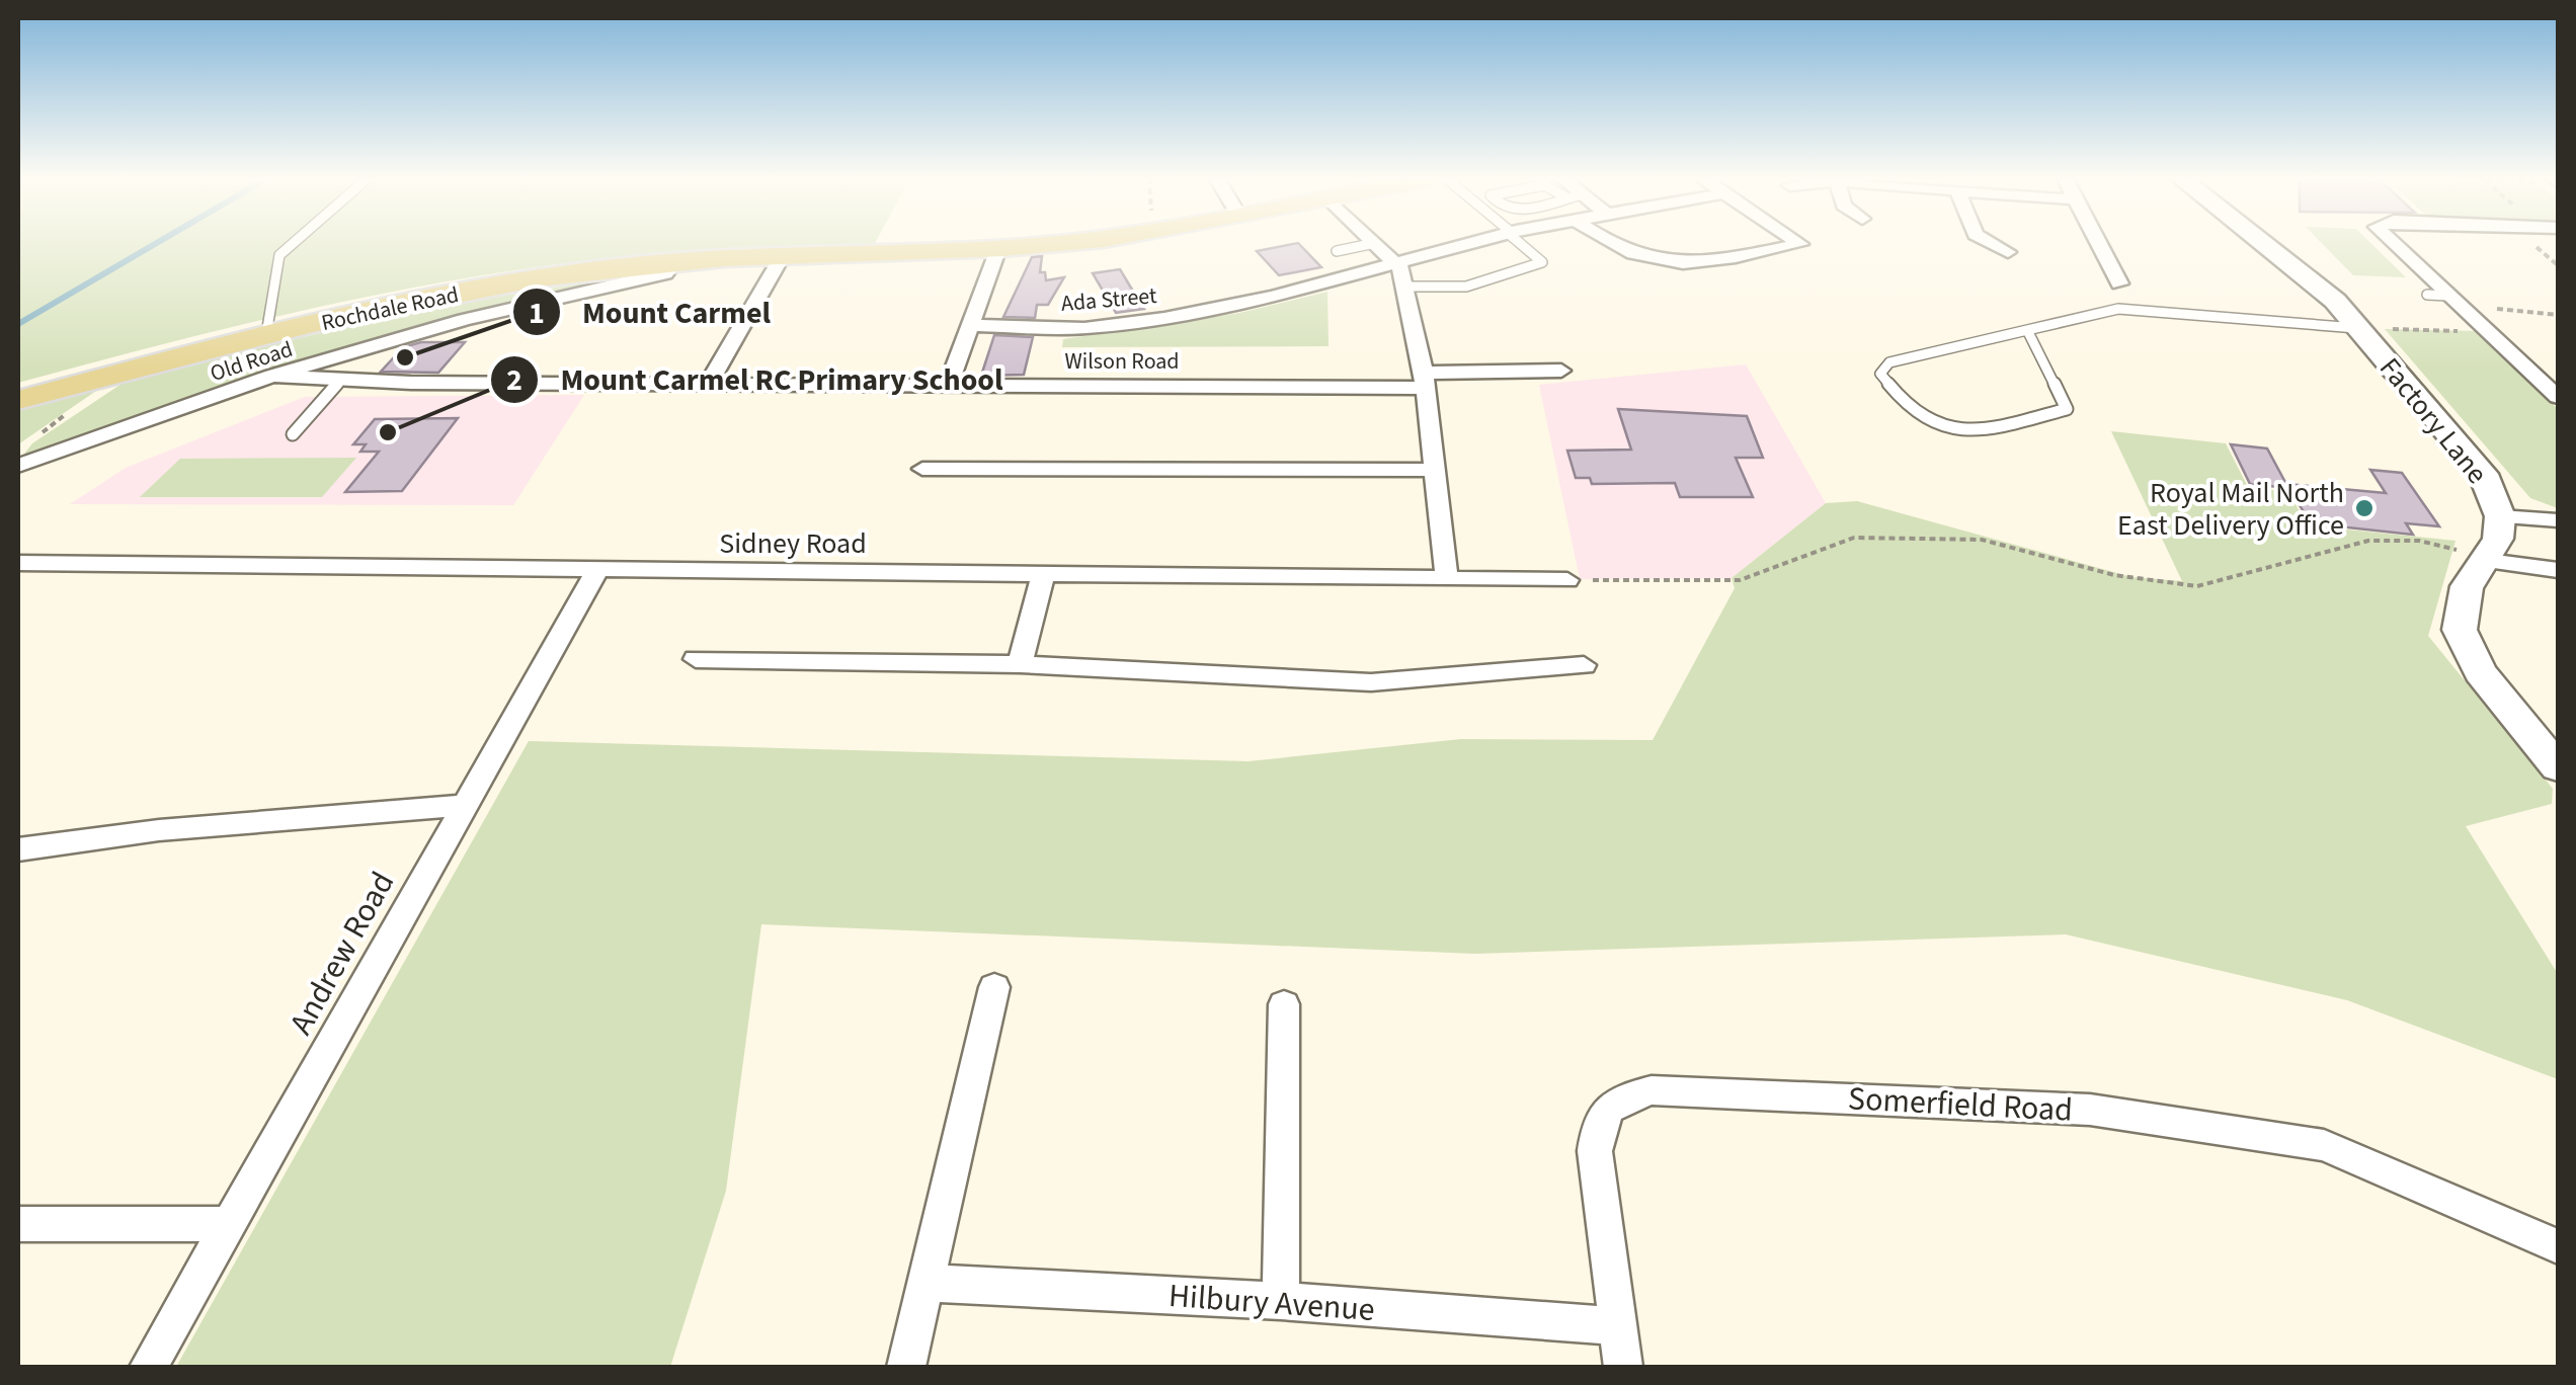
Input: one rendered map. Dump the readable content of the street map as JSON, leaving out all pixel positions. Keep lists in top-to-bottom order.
{
  "streets": {
    "main road": ["Rochdale Road"],
    "street": [
      "Ada Street",
      "Old Road",
      "Wilson Road",
      "Factory Lane",
      "Sidney Road",
      "Andrew Road",
      "Somerfield Road",
      "Hilbury Avenue"
    ]
  },
  "crossings": [
    ["Rochdale Road", "Old Road"],
    ["Old Road", "Wilson Road"],
    ["Sidney Road", "Andrew Road"],
    ["Somerfield Road", "Hilbury Avenue"]
  ],
  "places": ["Mount Carmel", "Mount Carmel RC Primary School", "Royal Mail North East Delivery Office"]
}
